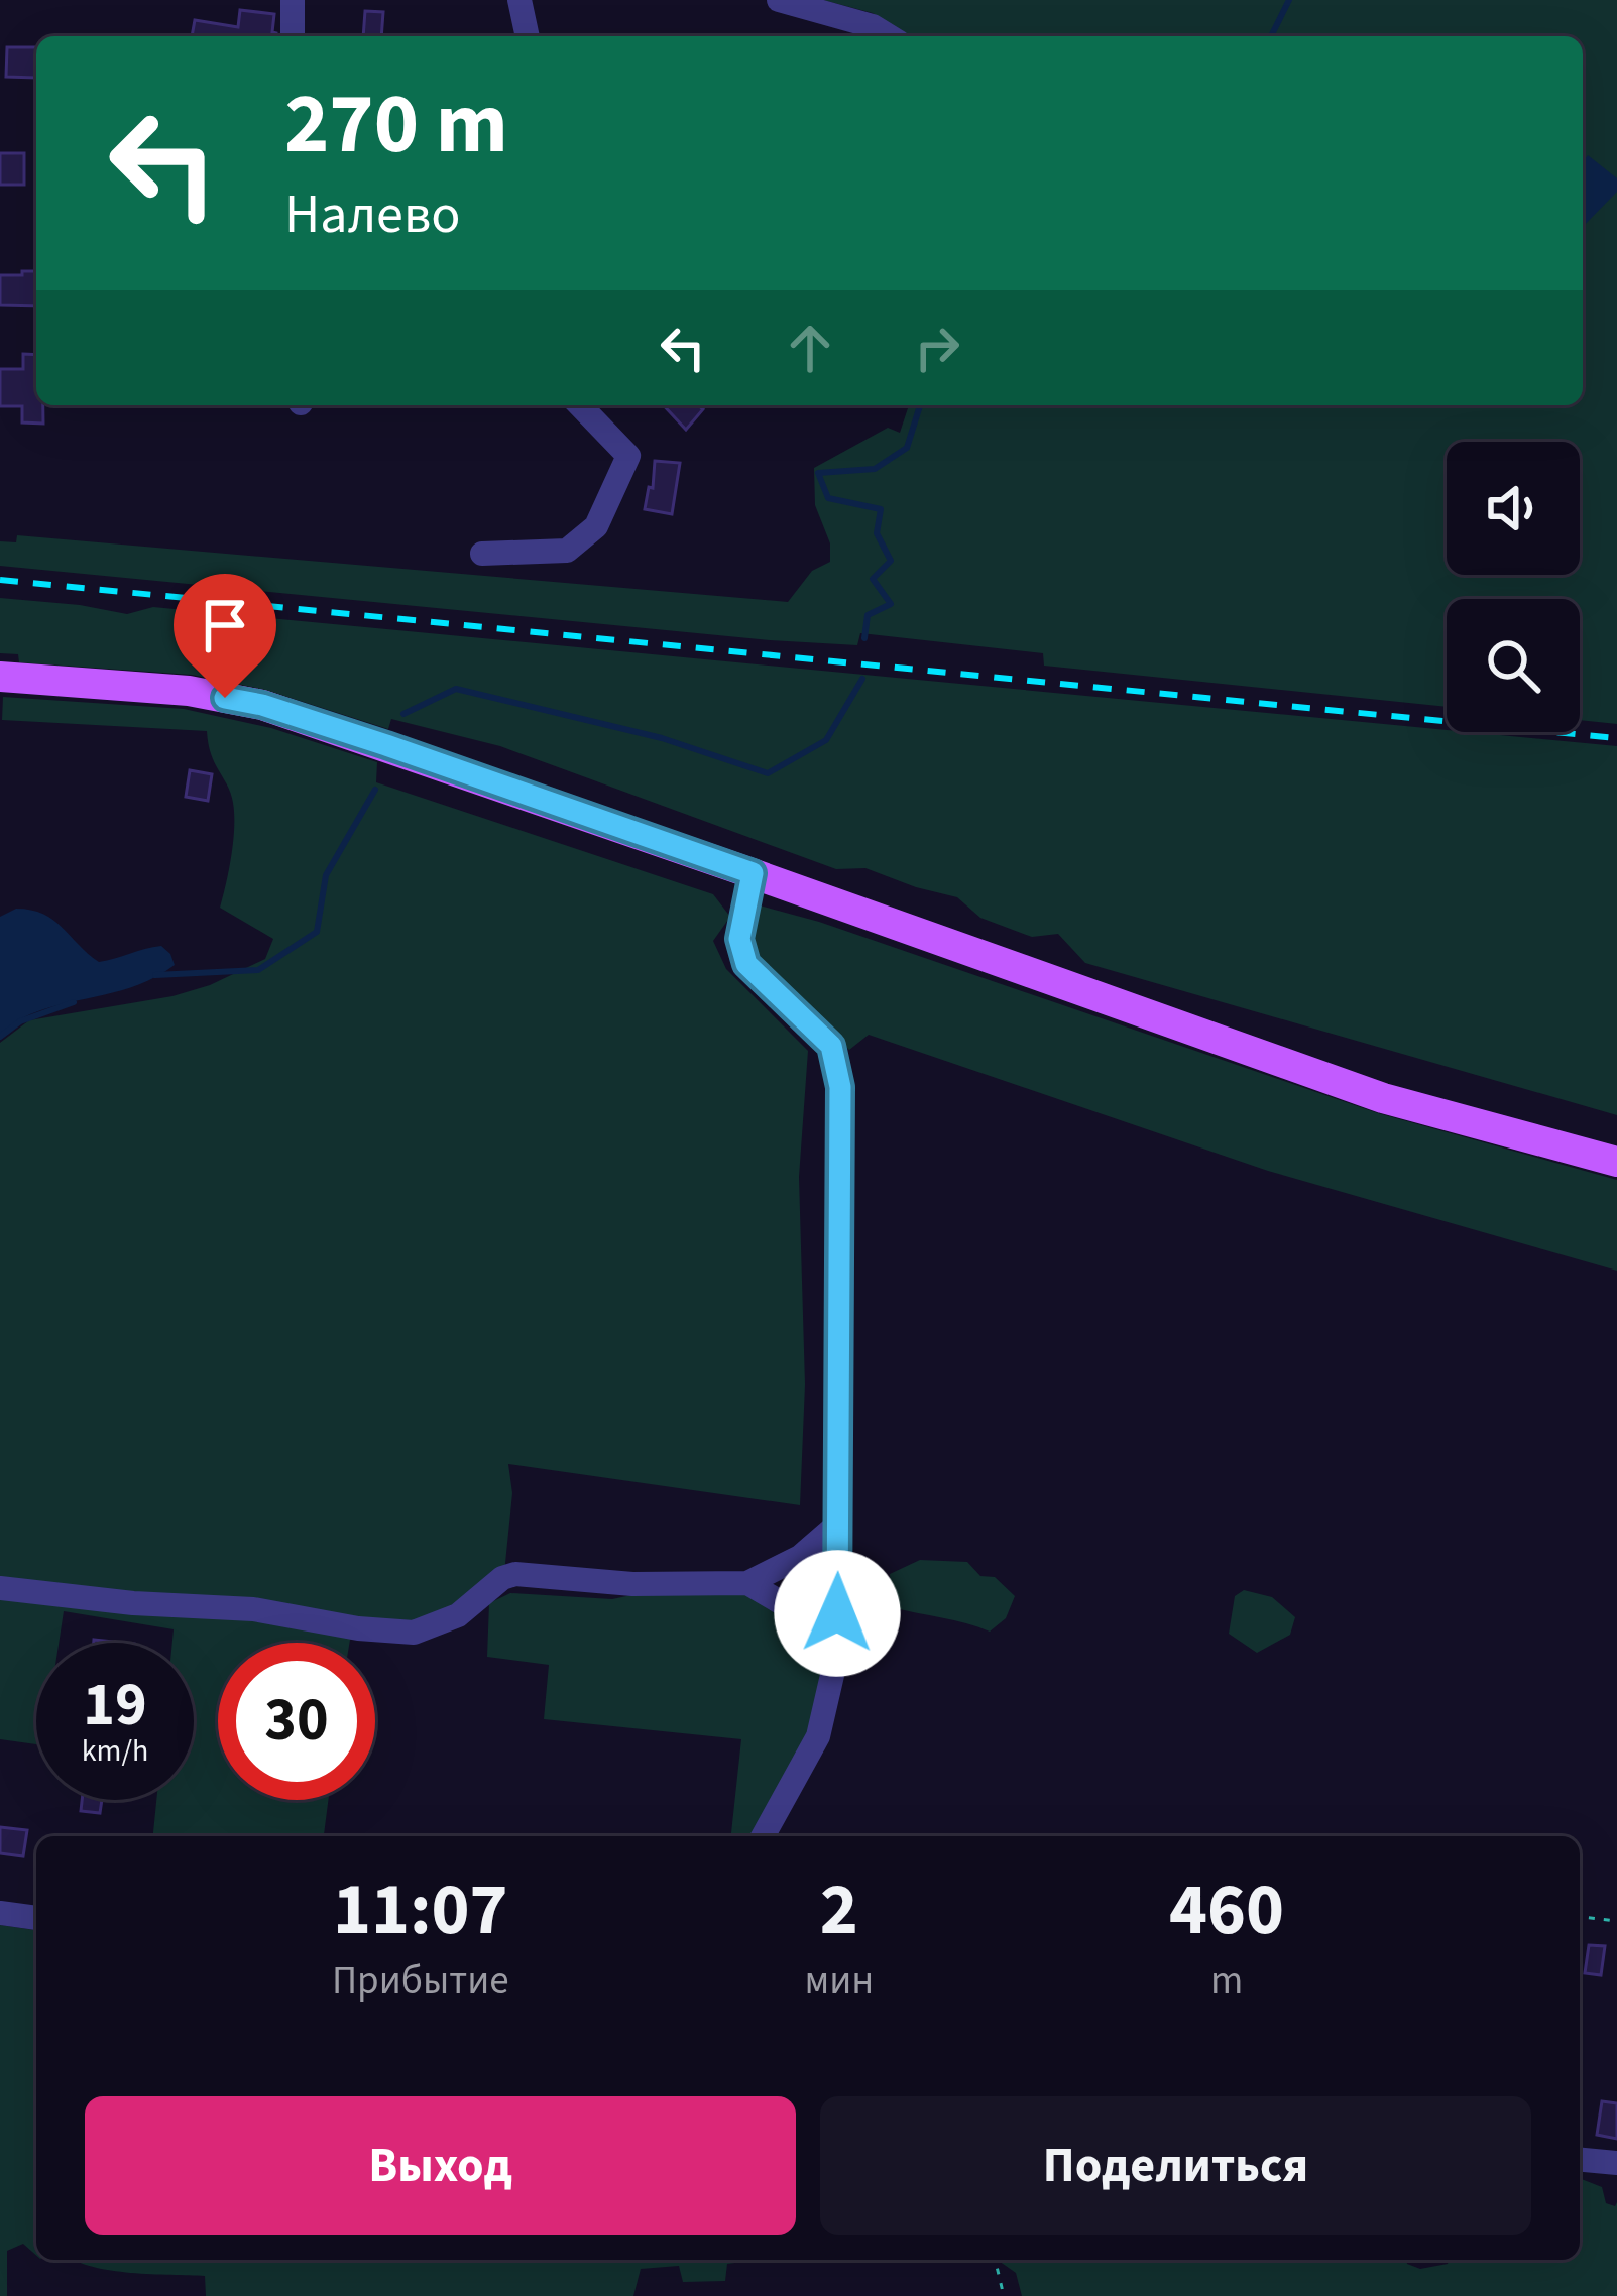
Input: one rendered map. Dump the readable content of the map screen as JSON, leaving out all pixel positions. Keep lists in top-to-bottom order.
{
  "page": {
    "turn": ["270 m", "Налево"],
    "speed": "19 km/h",
    "limit": "30",
    "eta": [
      "11:07",
      "Прибытие",
      "2",
      "мин",
      "460",
      "m"
    ],
    "buttons": ["Выход", "Поделиться"]
  }
}
